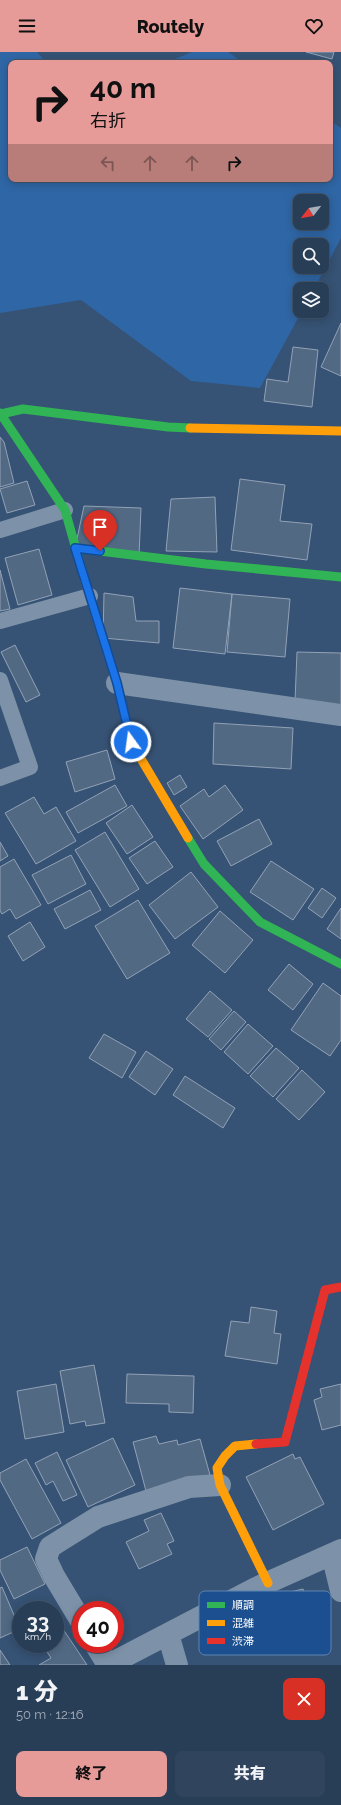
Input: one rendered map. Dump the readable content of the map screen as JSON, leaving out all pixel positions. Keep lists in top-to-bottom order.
{
  "legend": ["順調", "混雑", "渋滞"],
  "north": "bottom left",
  "page": {
    "header": "Routely",
    "turn": ["40 m", "右折"],
    "speed": "33 km/h",
    "limit": "40",
    "heading": ["1 分", "50 m · 12:16"],
    "buttons": ["終了", "共有"]
  }
}
